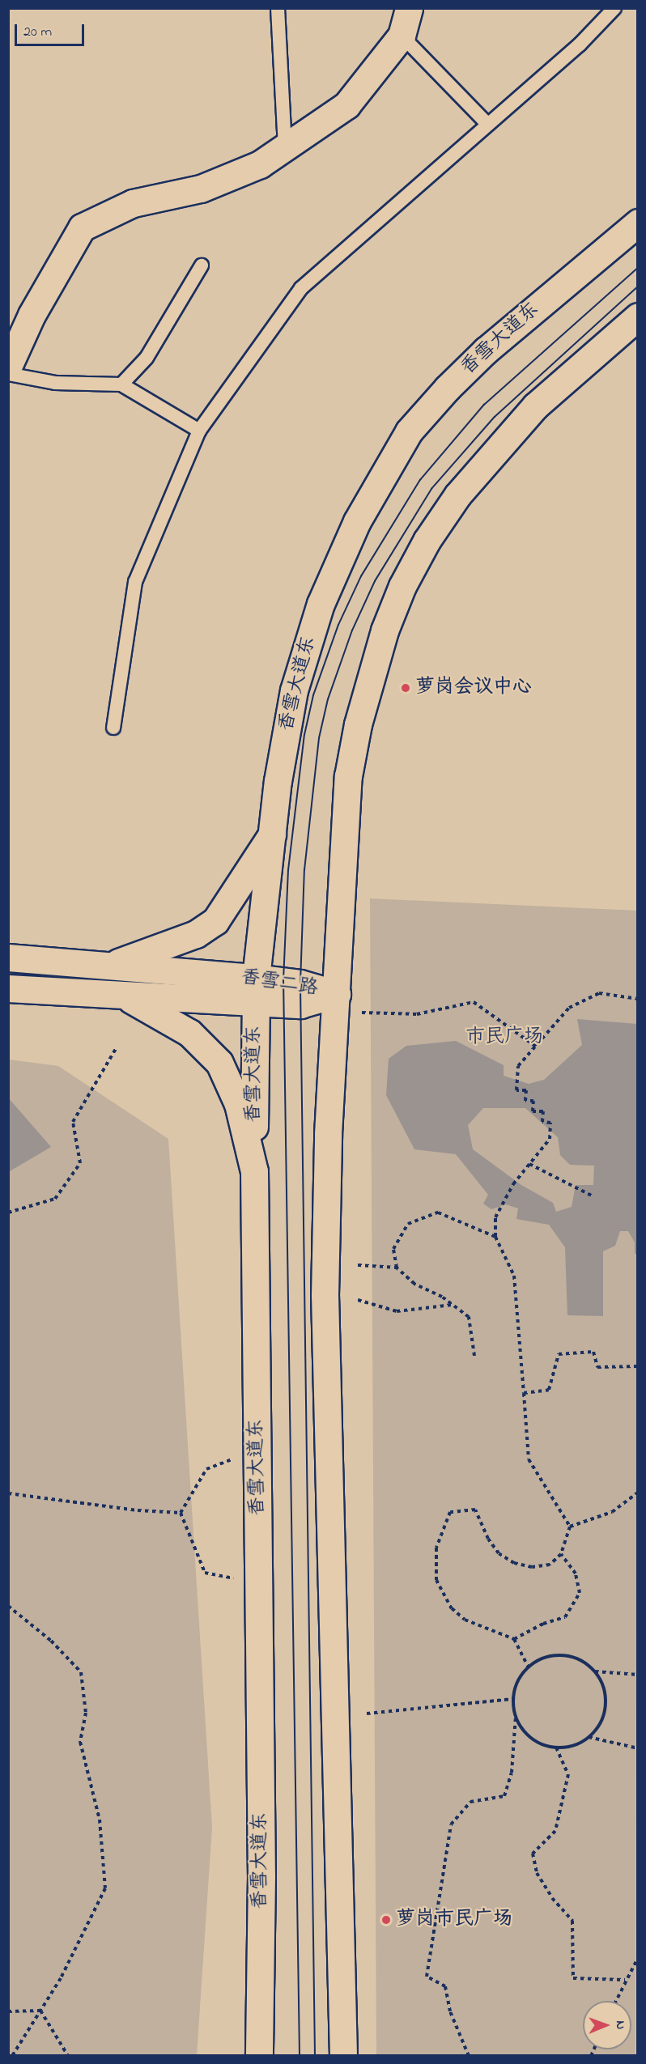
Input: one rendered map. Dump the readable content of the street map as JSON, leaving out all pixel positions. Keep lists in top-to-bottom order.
{
  "streets": {
    "main road": ["香雪大道东", "香雪二路"]
  },
  "crossings": [
    ["香雪大道东", "香雪二路"]
  ],
  "parks": ["市民广场"],
  "places": ["萝岗会议中心", "萝岗市民广场"],
  "scale_bar": "20 m",
  "north": "right"
}
